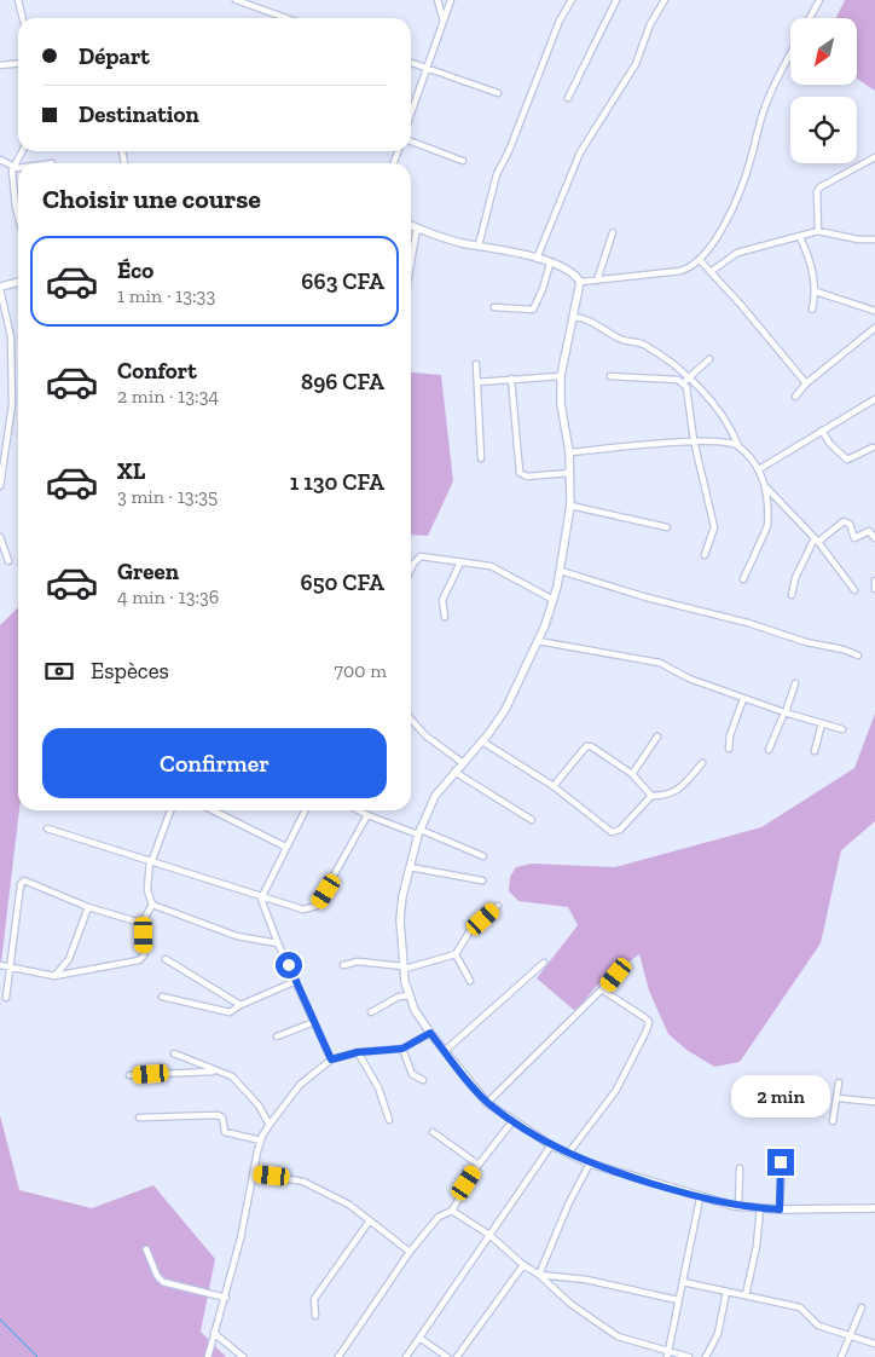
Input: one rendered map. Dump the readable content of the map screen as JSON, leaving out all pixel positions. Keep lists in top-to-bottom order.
{
  "north": "bottom left",
  "page": {
    "banner": ["Départ", "Destination"],
    "heading": "Choisir une course",
    "list": [
      {
        "name": "Éco",
        "note": "1 min · 13:33",
        "value": "663 CFA"
      },
      {
        "name": "Confort",
        "note": "2 min · 13:34",
        "value": "896 CFA"
      },
      {
        "name": "XL",
        "note": "3 min · 13:35",
        "value": "1 130 CFA"
      },
      {
        "name": "Green",
        "note": "4 min · 13:36",
        "value": "650 CFA"
      }
    ],
    "pay": ["Espèces", "700 m"],
    "buttons": "Confirmer",
    "bubble": "2 min"
  }
}
